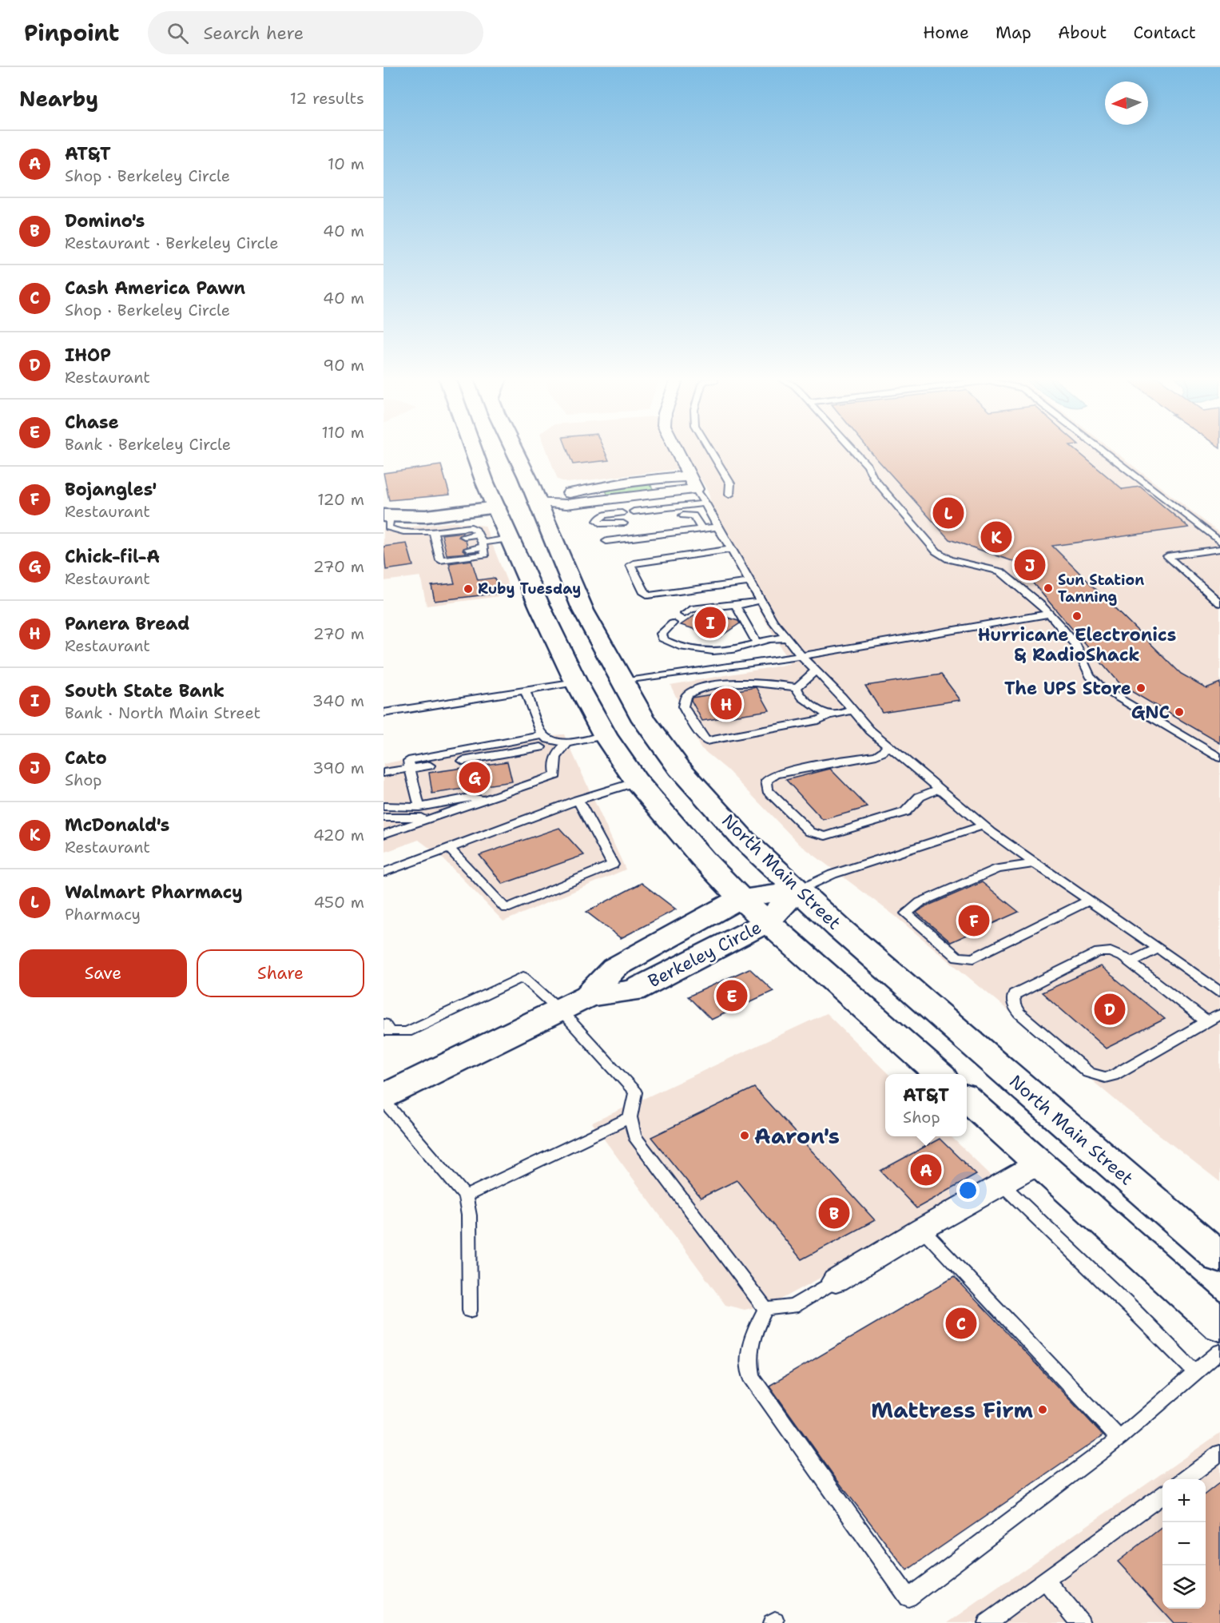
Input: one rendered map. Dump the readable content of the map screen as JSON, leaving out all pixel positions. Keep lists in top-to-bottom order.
{
  "streets": {
    "main road": ["North Main Street", "Berkeley Circle"]
  },
  "crossings": [
    ["North Main Street", "Berkeley Circle"]
  ],
  "places": [
    "Sun Station Tanning",
    "Ruby Tuesday",
    "Hurricane Electronics & RadioShack",
    "The UPS Store",
    "GNC",
    "Aaron's",
    "Mattress Firm"
  ],
  "north": "left",
  "page": {
    "header": "Pinpoint",
    "search": "Search here",
    "nav": [
      "Home",
      "Map",
      "About",
      "Contact"
    ],
    "heading": ["Nearby", "12 results"],
    "list": [
      {
        "mark": "A",
        "name": "AT&T",
        "note": "Shop · Berkeley Circle",
        "value": "10 m"
      },
      {
        "mark": "B",
        "name": "Domino's",
        "note": "Restaurant · Berkeley Circle",
        "value": "40 m"
      },
      {
        "mark": "C",
        "name": "Cash America Pawn",
        "note": "Shop · Berkeley Circle",
        "value": "40 m"
      },
      {
        "mark": "D",
        "name": "IHOP",
        "note": "Restaurant",
        "value": "90 m"
      },
      {
        "mark": "E",
        "name": "Chase",
        "note": "Bank · Berkeley Circle",
        "value": "110 m"
      },
      {
        "mark": "F",
        "name": "Bojangles'",
        "note": "Restaurant",
        "value": "120 m"
      },
      {
        "mark": "G",
        "name": "Chick-fil-A",
        "note": "Restaurant",
        "value": "270 m"
      },
      {
        "mark": "H",
        "name": "Panera Bread",
        "note": "Restaurant",
        "value": "270 m"
      },
      {
        "mark": "I",
        "name": "South State Bank",
        "note": "Bank · North Main Street",
        "value": "340 m"
      },
      {
        "mark": "J",
        "name": "Cato",
        "note": "Shop",
        "value": "390 m"
      },
      {
        "mark": "K",
        "name": "McDonald's",
        "note": "Restaurant",
        "value": "420 m"
      },
      {
        "mark": "L",
        "name": "Walmart Pharmacy",
        "note": "Pharmacy",
        "value": "450 m"
      }
    ],
    "pins": [
      "L",
      "K",
      "J",
      "I",
      "H",
      "G",
      "F",
      "E",
      "D",
      "A",
      "B",
      "C"
    ],
    "buttons": ["Save", "Share"],
    "popup": ["AT&T", "Shop"],
    "map_buttons": ["+", "−"]
  }
}
